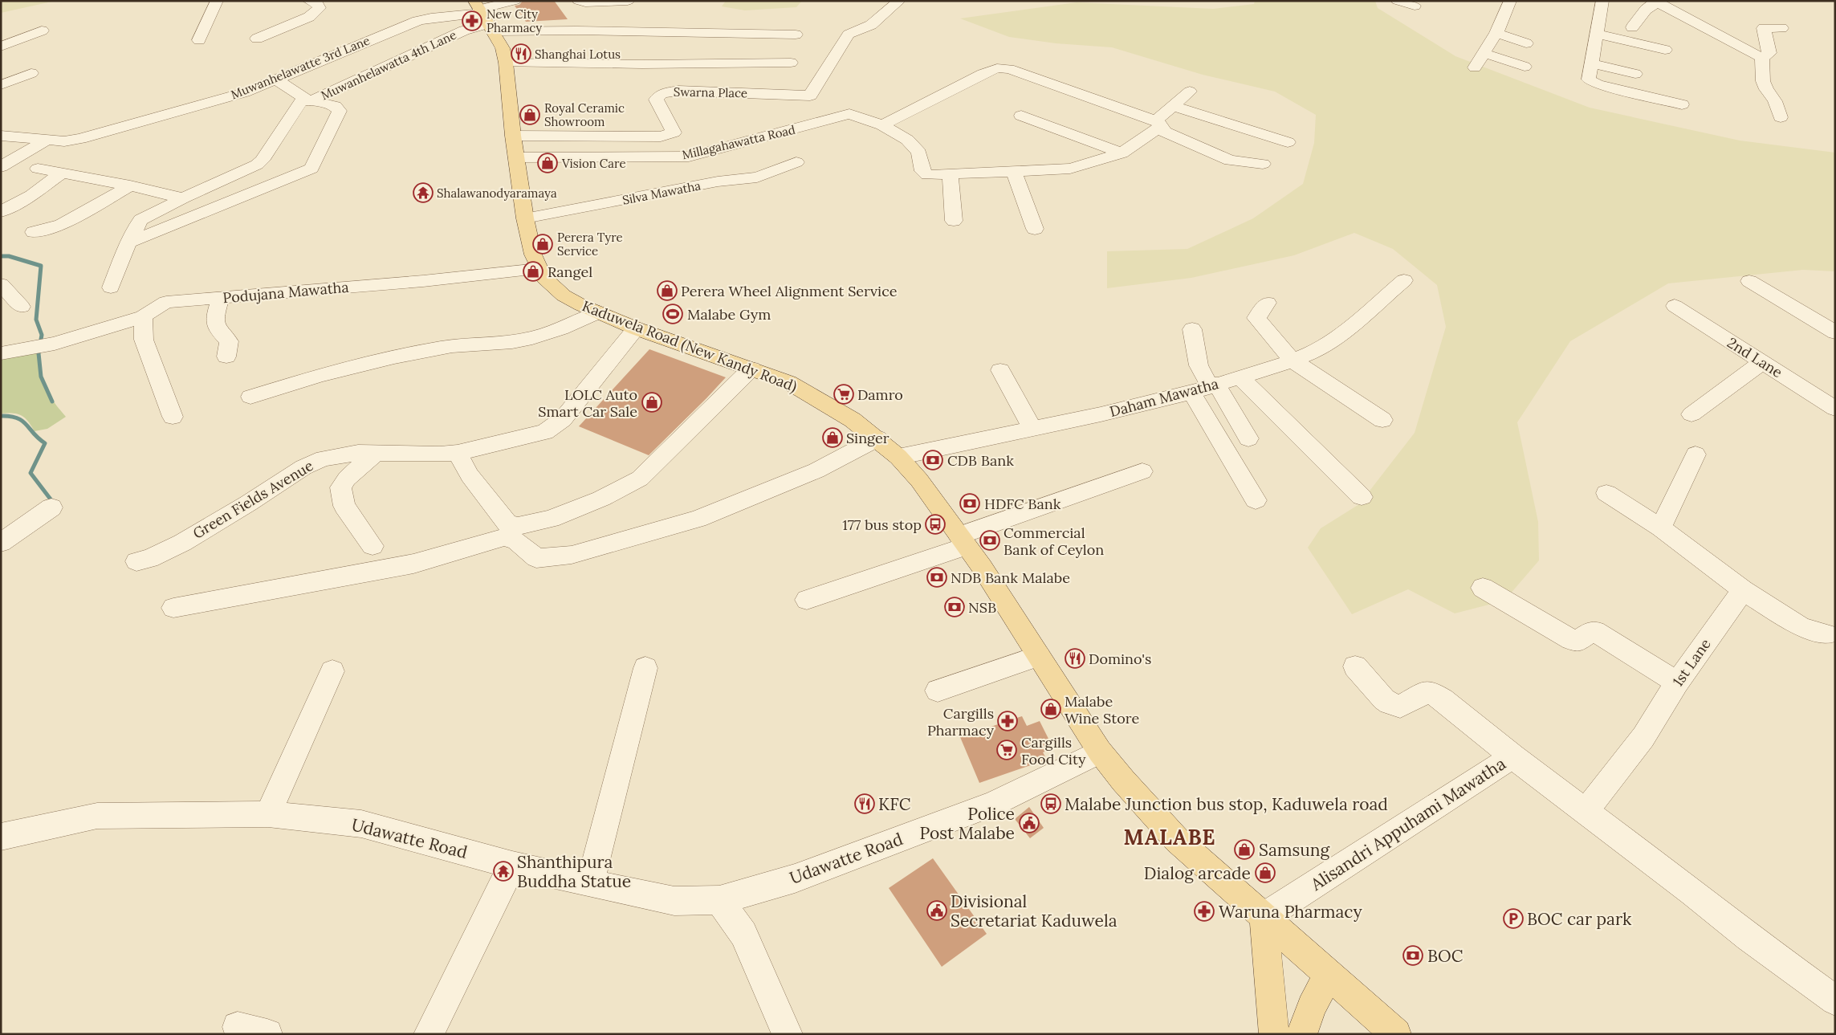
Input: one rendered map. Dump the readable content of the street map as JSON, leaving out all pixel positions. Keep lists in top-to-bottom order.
{
  "streets": {
    "main road": ["Kaduwela Road (New Kandy Road)"],
    "street": [
      "Muwanhelawatta 4th Lane",
      "Muwanhelawatte 3rd Lane",
      "Swarna Place",
      "Millagahawatta Road",
      "Silva Mawatha",
      "Podujana Mawatha",
      "2nd Lane",
      "Daham Mawatha",
      "Green Fields Avenue",
      "1st Lane",
      "Alisandri Appuhami Mawatha",
      "Udawatte Road"
    ]
  },
  "crossings": [
    ["Muwanhelawatta 4th Lane", "Muwanhelawatte 3rd Lane"],
    ["Muwanhelawatta 4th Lane", "Kaduwela Road (New Kandy Road)"],
    ["Muwanhelawatte 3rd Lane", "Kaduwela Road (New Kandy Road)"],
    ["Swarna Place", "Kaduwela Road (New Kandy Road)"],
    ["Millagahawatta Road", "Kaduwela Road (New Kandy Road)"],
    ["Silva Mawatha", "Kaduwela Road (New Kandy Road)"],
    ["Podujana Mawatha", "Kaduwela Road (New Kandy Road)"],
    ["Kaduwela Road (New Kandy Road)", "Daham Mawatha"],
    ["Kaduwela Road (New Kandy Road)", "Green Fields Avenue"],
    ["Kaduwela Road (New Kandy Road)", "Alisandri Appuhami Mawatha"],
    ["Kaduwela Road (New Kandy Road)", "Udawatte Road"]
  ],
  "districts": ["MALABE"],
  "places": {
    "pharmacy": ["New City Pharmacy", "Cargills Pharmacy", "Waruna Pharmacy"],
    "restaurant": ["Shanghai Lotus", "Domino's", "KFC"],
    "shop": [
      "Royal Ceramic Showroom",
      "Vision Care",
      "Perera Tyre Service",
      "Rangel",
      "Perera Wheel Alignment Service",
      "LOLC Auto Smart Car Sale",
      "Singer",
      "Malabe Wine Store",
      "Samsung",
      "Dialog arcade"
    ],
    "temple": ["Shalawanodyaramaya", "Shanthipura Buddha Statue"],
    "sports": ["Malabe Gym"],
    "supermarket": ["Damro", "Cargills Food City"],
    "bank": [
      "CDB Bank",
      "HDFC Bank",
      "Commercial Bank of Ceylon",
      "NDB Bank Malabe",
      "NSB",
      "BOC"
    ],
    "bus stop": ["177 bus stop", "Malabe Junction bus stop, Kaduwela road"],
    "public building": ["Police Post Malabe", "Divisional Secretariat Kaduwela"],
    "parking": ["BOC car park"]
  }
}
